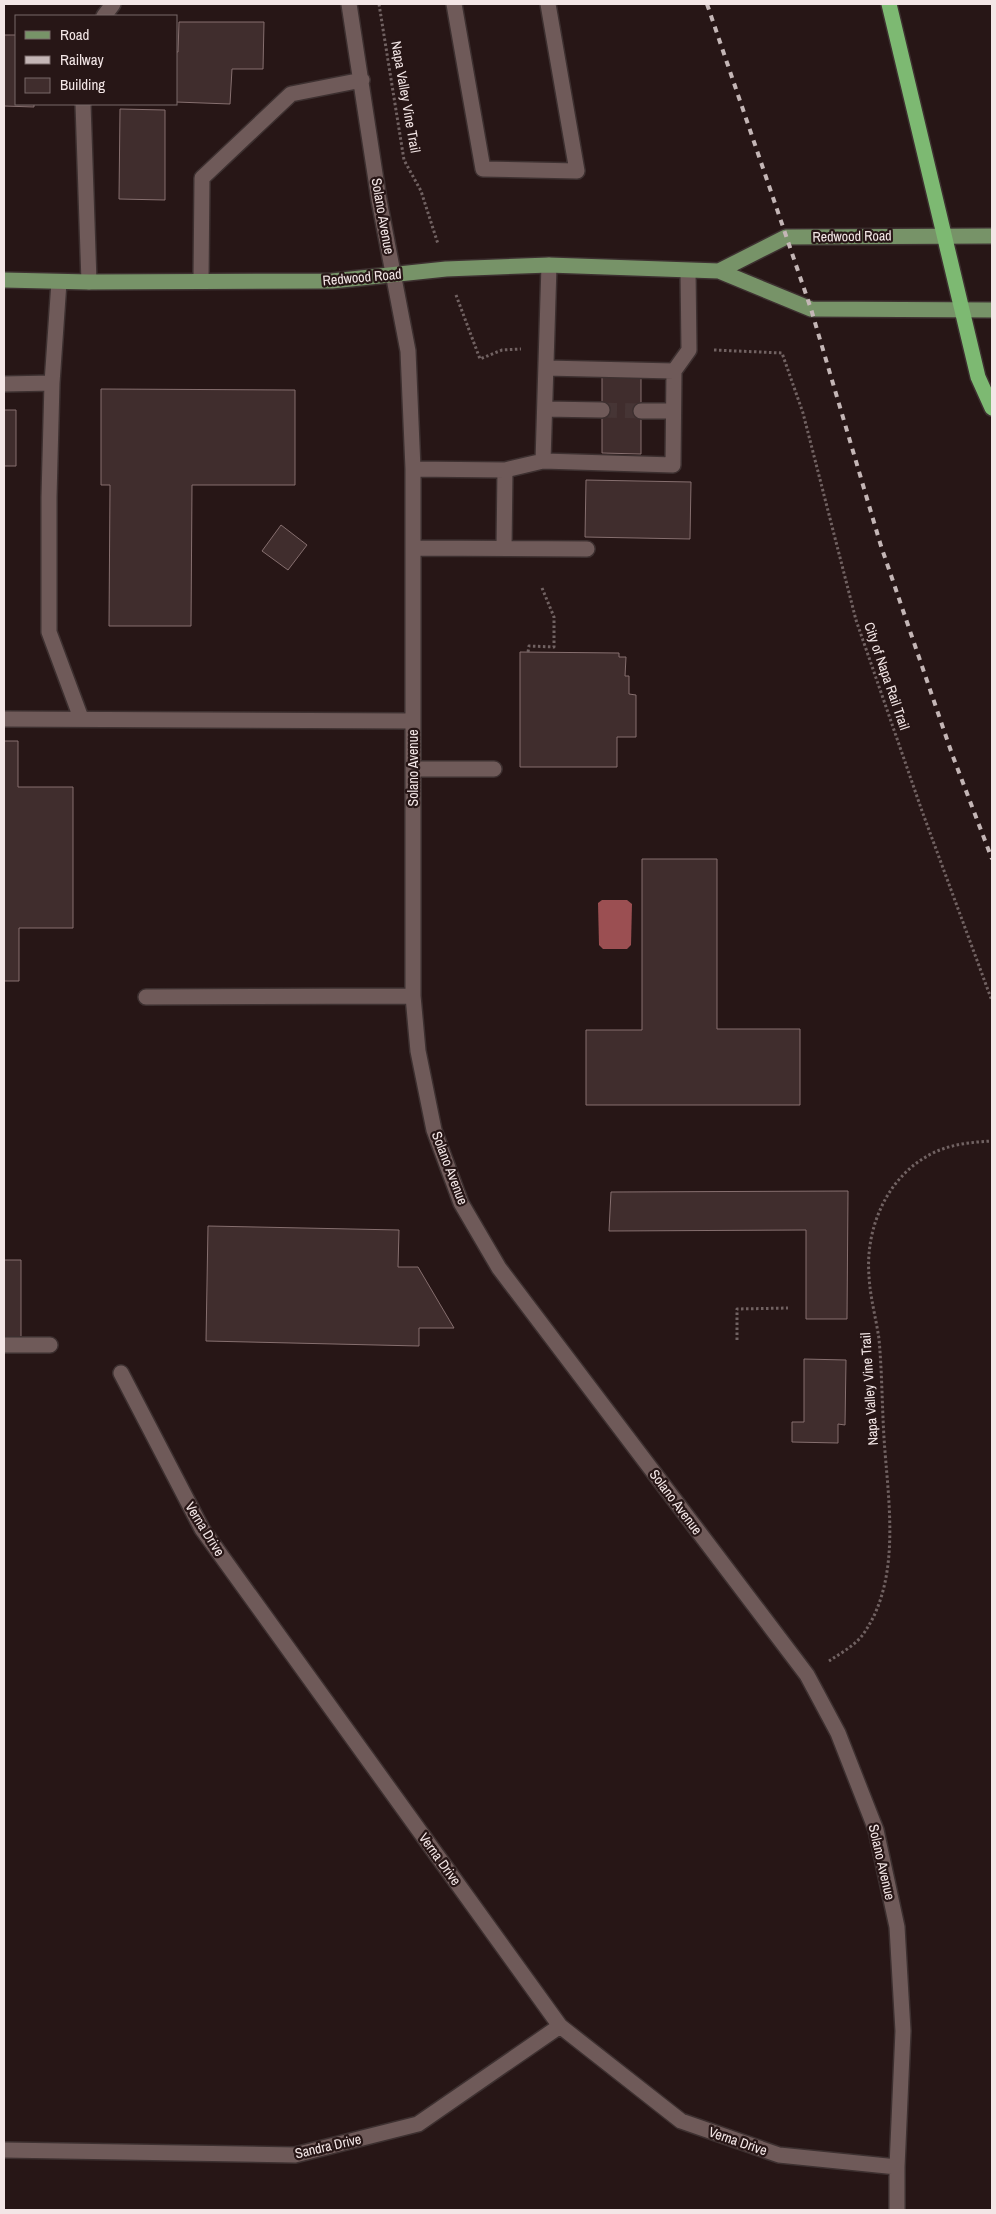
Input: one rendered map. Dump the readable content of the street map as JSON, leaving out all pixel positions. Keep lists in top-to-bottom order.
{
  "streets": {
    "main road": ["Redwood Road"],
    "street": ["Solano Avenue", "Verna Drive", "Sandra Drive"],
    "path": ["Napa Valley Vine Trail", "City of Napa Rail Trail"]
  },
  "crossings": [
    ["Napa Valley Vine Trail", "Solano Avenue"],
    ["Solano Avenue", "Redwood Road"],
    ["Solano Avenue", "Verna Drive"],
    ["Verna Drive", "Sandra Drive"]
  ],
  "legend": ["Road", "Railway", "Building"]
}
